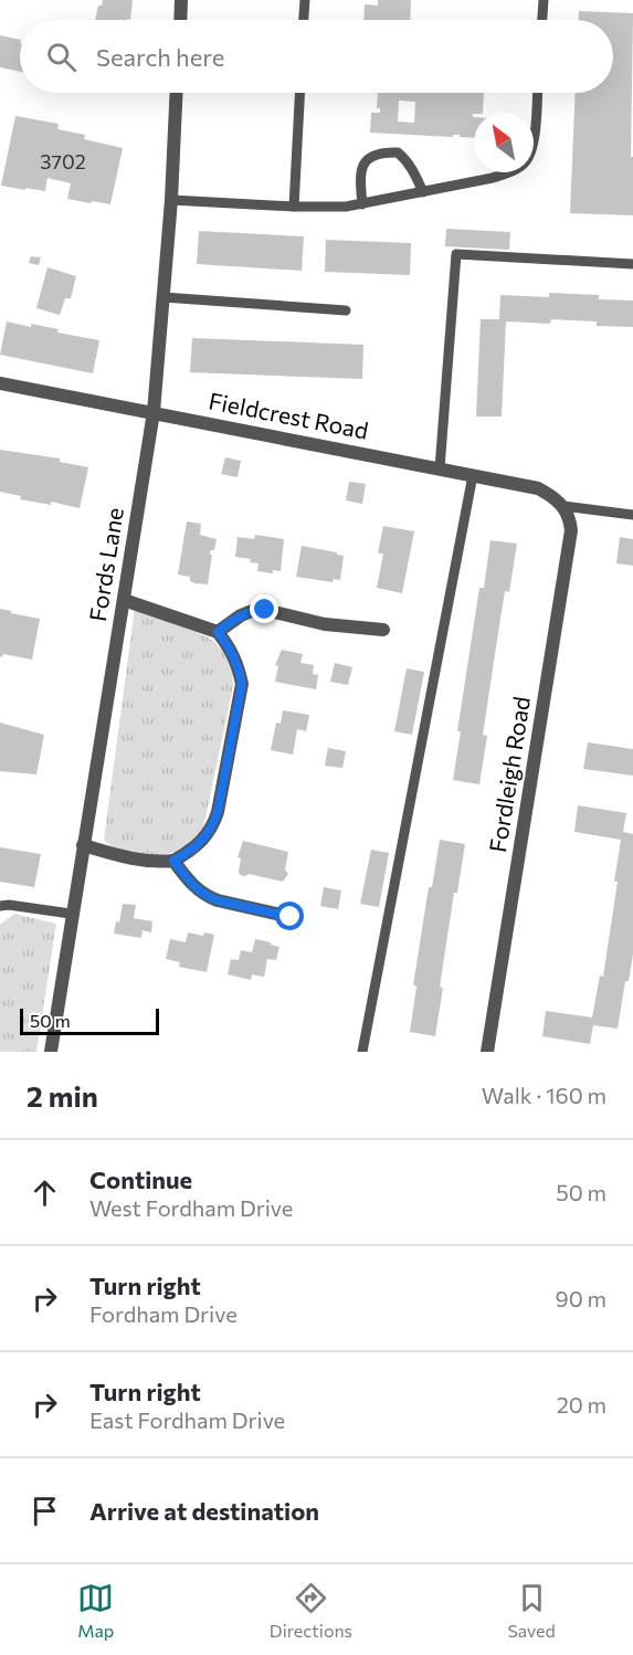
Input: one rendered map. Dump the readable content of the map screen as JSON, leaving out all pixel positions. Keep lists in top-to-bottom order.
{
  "streets": {
    "street": ["Fieldcrest Road", "Fords Lane", "Fordleigh Road"]
  },
  "crossings": [
    ["Fieldcrest Road", "Fords Lane"],
    ["Fieldcrest Road", "Fordleigh Road"]
  ],
  "house_numbers": ["3702"],
  "scale_bar": "50 m",
  "north": "top left",
  "page": {
    "search": "Search here",
    "scale": "50 m",
    "heading": ["2 min", "Walk · 160 m"],
    "list": [
      ["Continue", "West Fordham Drive", "50 m"],
      ["Turn right", "Fordham Drive", "90 m"],
      ["Turn right", "East Fordham Drive", "20 m"],
      "Arrive at destination"
    ],
    "nav": ["Map", "Directions", "Saved"]
  }
}
